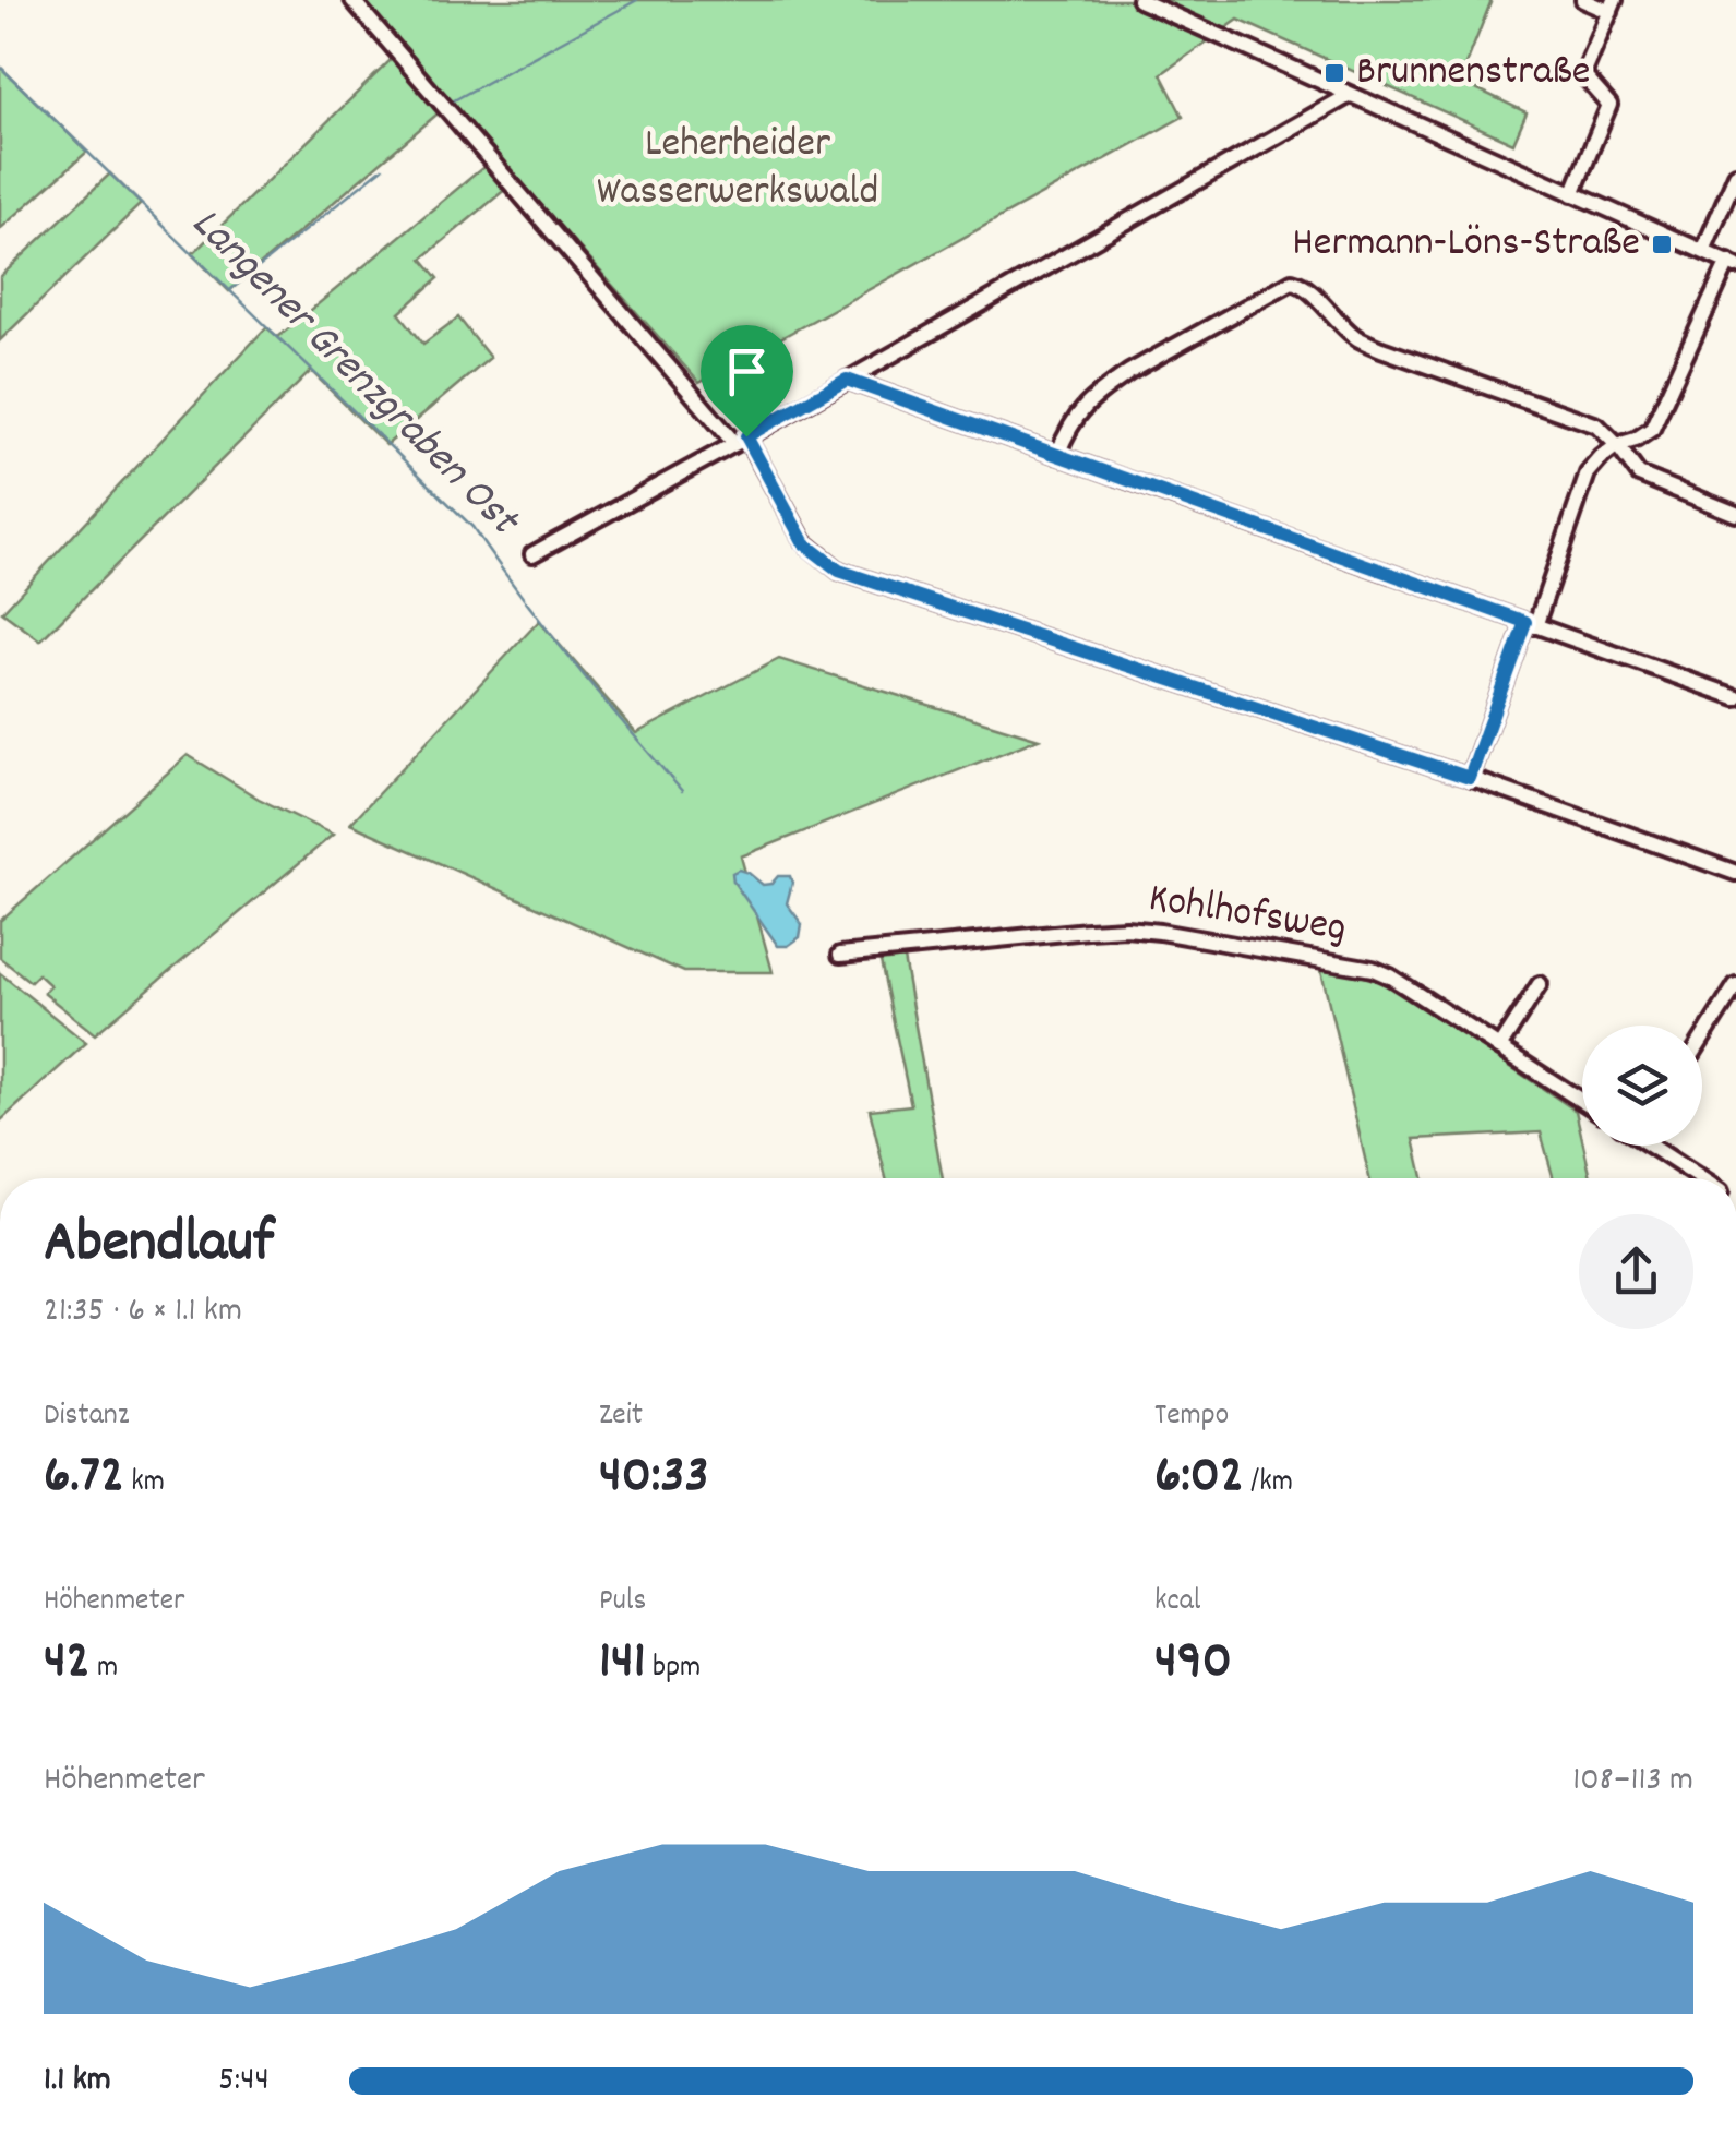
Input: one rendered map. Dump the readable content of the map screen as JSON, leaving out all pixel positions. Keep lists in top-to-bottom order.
{
  "streets": {
    "street": ["Kohlhofsweg"]
  },
  "water": ["Langener Grenzgraben Ost"],
  "parks": ["Leherheider Wasserwerkswald"],
  "places": {
    "transit": ["Brunnenstraße", "Hermann-Löns-Straße"]
  },
  "page": {
    "heading": ["Abendlauf", "21:35 · 6 × 1.1 km"],
    "stats": [
      ["Distanz", "6.72 km"],
      ["Zeit", "40:33"],
      ["Tempo", "6:02 /km"],
      ["Höhenmeter", "42 m"],
      ["Puls", "141 bpm"],
      ["kcal", "490"]
    ],
    "chart": ["Höhenmeter", "108–113 m"],
    "list": [
      {
        "name": "1.1 km",
        "note": "5:44"
      }
    ]
  }
}
